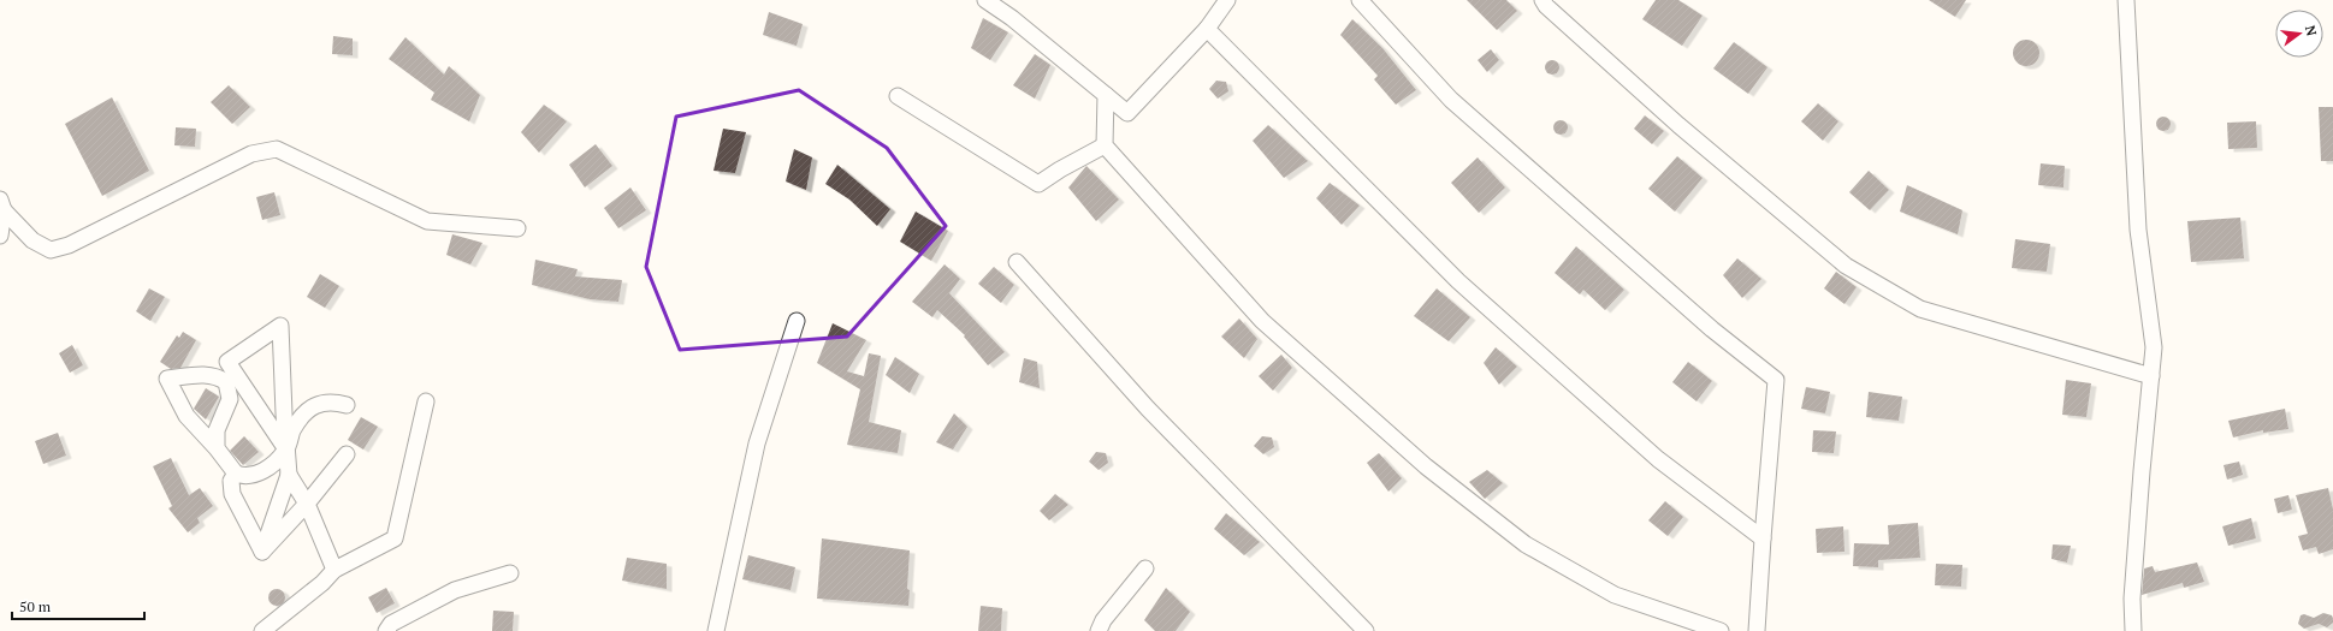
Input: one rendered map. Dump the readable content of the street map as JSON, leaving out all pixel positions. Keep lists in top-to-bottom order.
{
  "scale_bar": "50 m",
  "north": "right"
}
